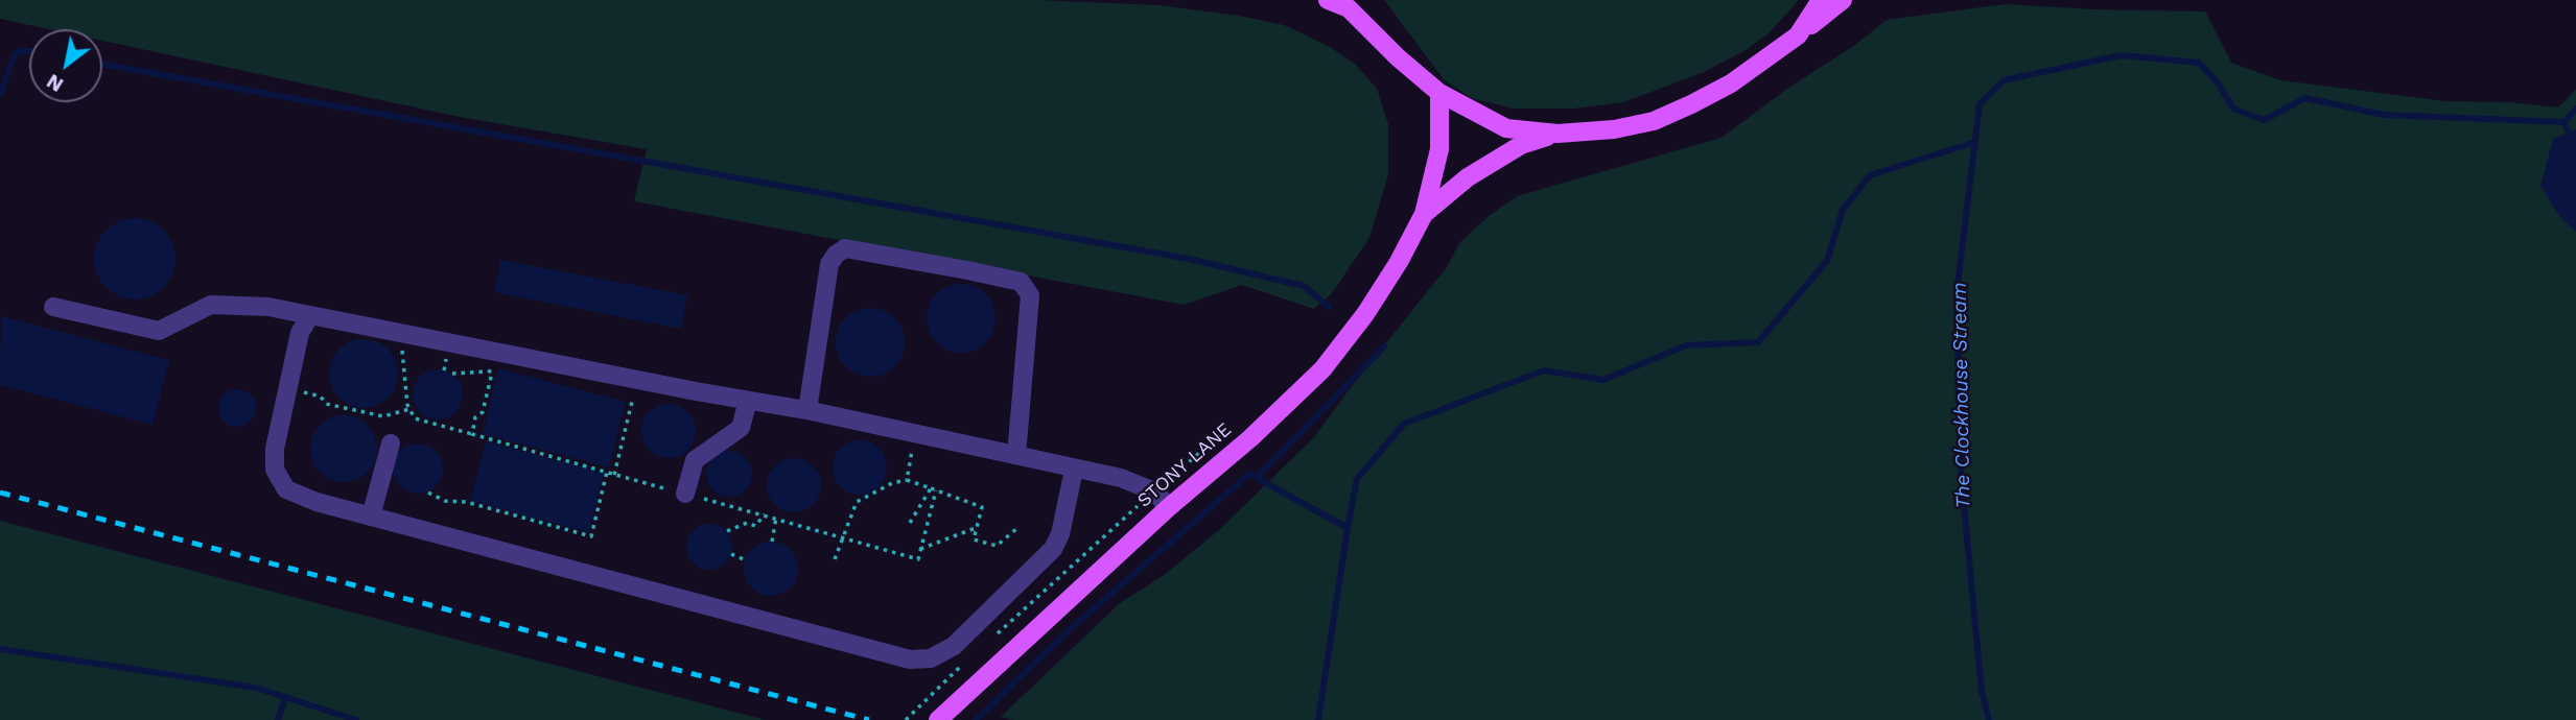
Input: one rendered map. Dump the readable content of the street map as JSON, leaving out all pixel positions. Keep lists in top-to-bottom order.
{
  "streets": {
    "main road": ["STONY LANE"]
  },
  "water": ["The Clockhouse Stream"],
  "north": "bottom left"
}
